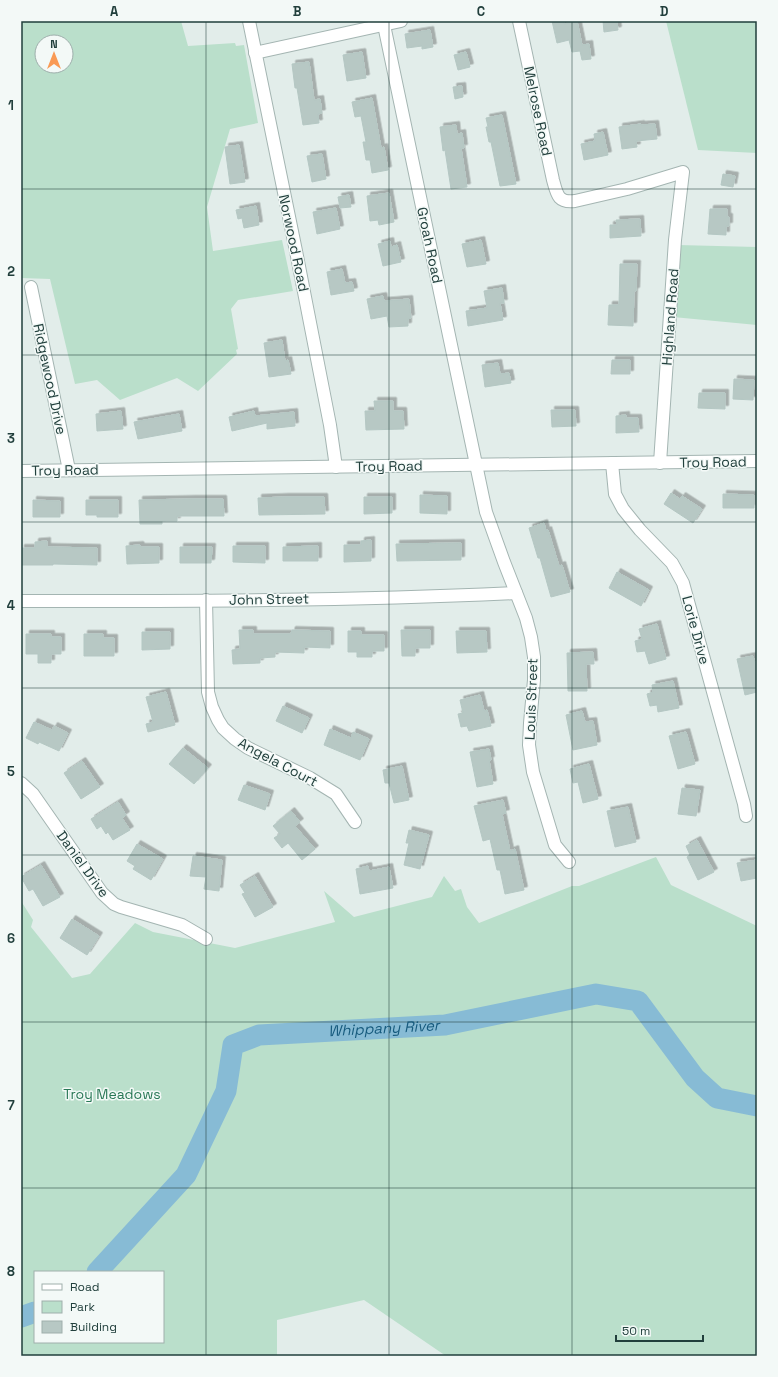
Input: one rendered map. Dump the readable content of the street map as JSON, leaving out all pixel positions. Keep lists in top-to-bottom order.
{
  "streets": {
    "street": [
      "Melrose Road",
      "Norwood Road",
      "Groah Road",
      "Highland Road",
      "Ridgewood Drive",
      "Troy Road",
      "John Street",
      "Lorie Drive",
      "Louis Street",
      "Angela Court",
      "Daniel Drive"
    ]
  },
  "crossings": [
    ["Melrose Road", "Highland Road"],
    ["Norwood Road", "Troy Road"],
    ["Groah Road", "Troy Road"],
    ["Groah Road", "Louis Street"],
    ["Highland Road", "Troy Road"],
    ["Ridgewood Drive", "Troy Road"],
    ["Troy Road", "Lorie Drive"],
    ["Troy Road", "Louis Street"],
    ["John Street", "Louis Street"],
    ["John Street", "Angela Court"]
  ],
  "water": ["Whippany River"],
  "parks": ["Troy Meadows"],
  "legend": ["Road", "Park", "Building"],
  "scale_bar": "50 m",
  "north": "top",
  "grid": {
    "columns": [
      "A",
      "B",
      "C",
      "D"
    ],
    "rows": [
      "1",
      "2",
      "3",
      "4",
      "5",
      "6",
      "7",
      "8"
    ]
  }
}
